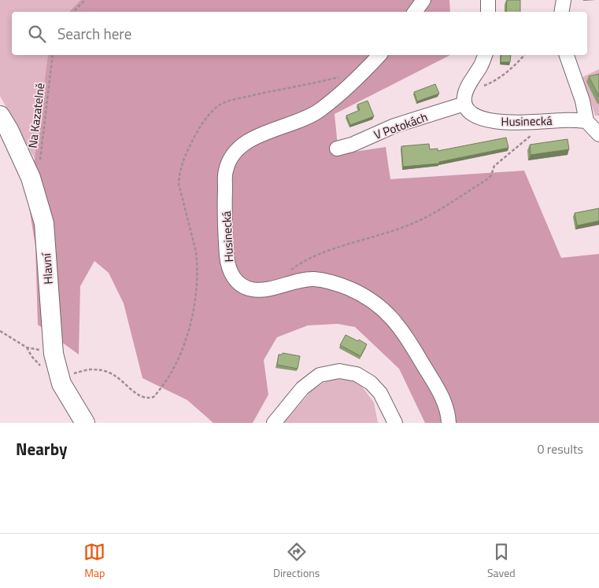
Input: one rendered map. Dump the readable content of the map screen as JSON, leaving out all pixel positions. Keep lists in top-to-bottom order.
{
  "streets": {
    "street": ["Husinecká", "V Potokách", "Hlavní"],
    "path": ["Na Kazatelně"]
  },
  "crossings": [
    ["Na Kazatelně", "Hlavní"],
    ["Husinecká", "V Potokách"]
  ],
  "page": {
    "search": "Search here",
    "heading": ["Nearby", "0 results"],
    "nav": ["Map", "Directions", "Saved"]
  }
}
